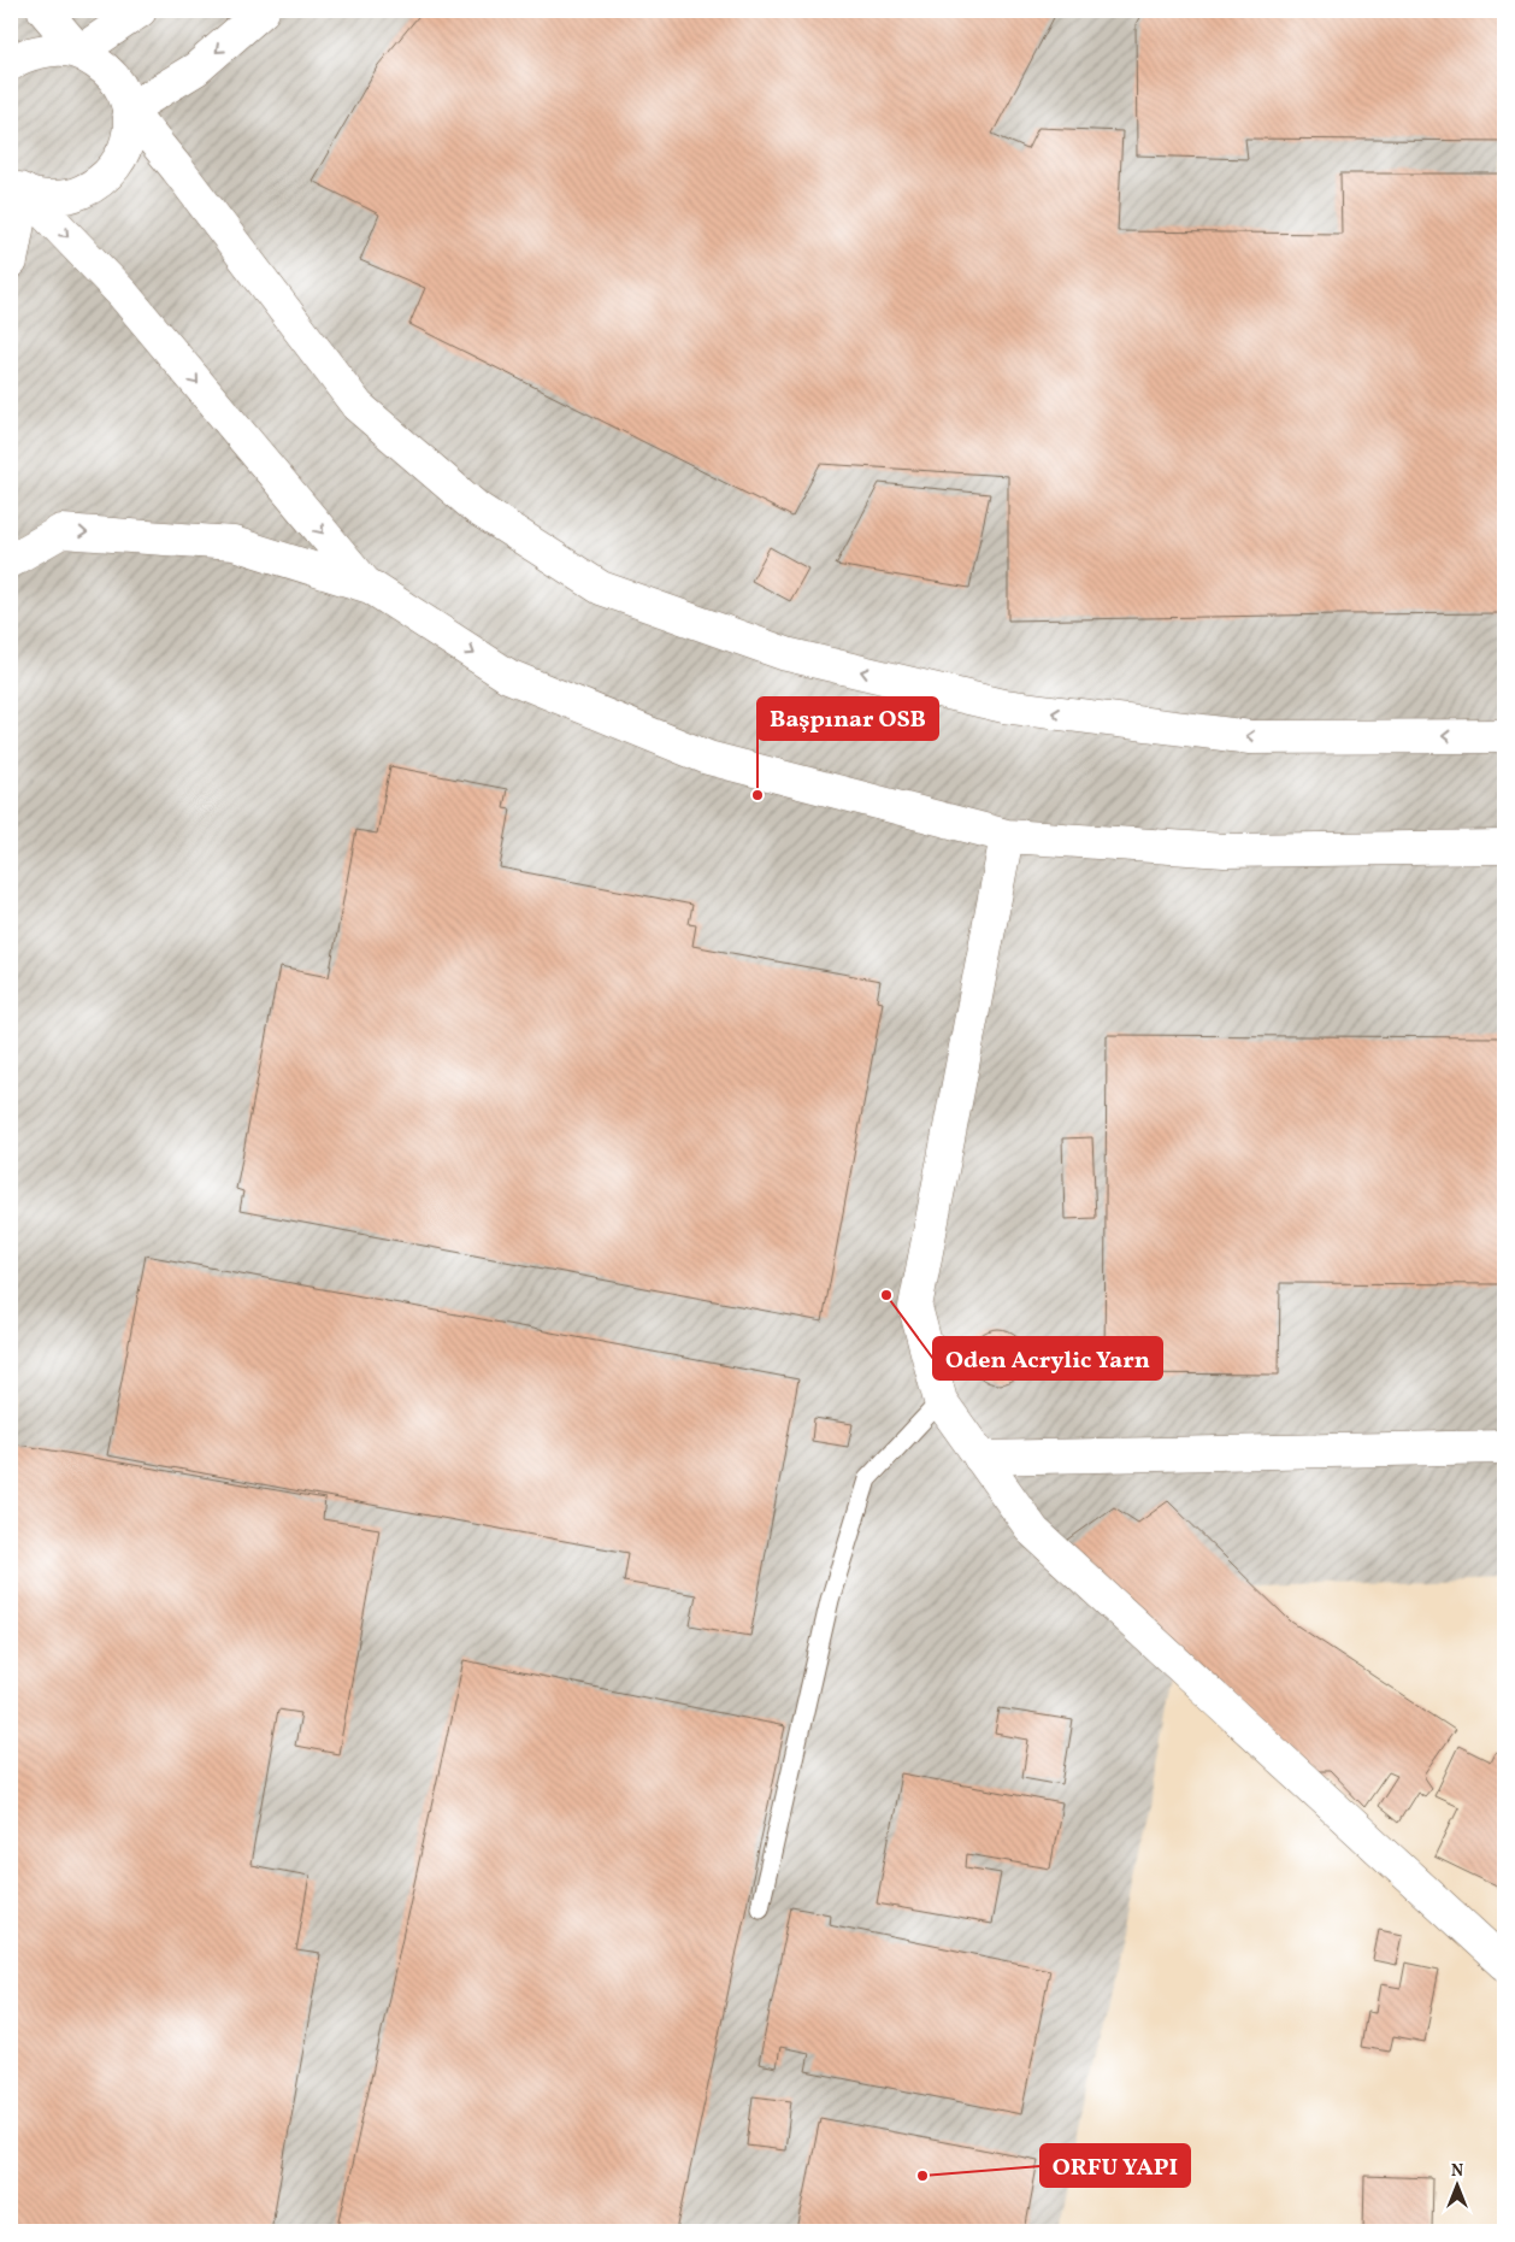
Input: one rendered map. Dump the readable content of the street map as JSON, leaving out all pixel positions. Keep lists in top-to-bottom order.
{
  "places": ["Başpınar OSB", "Oden Acrylic Yarn", "ORFU YAPI"],
  "north": "top"
}
